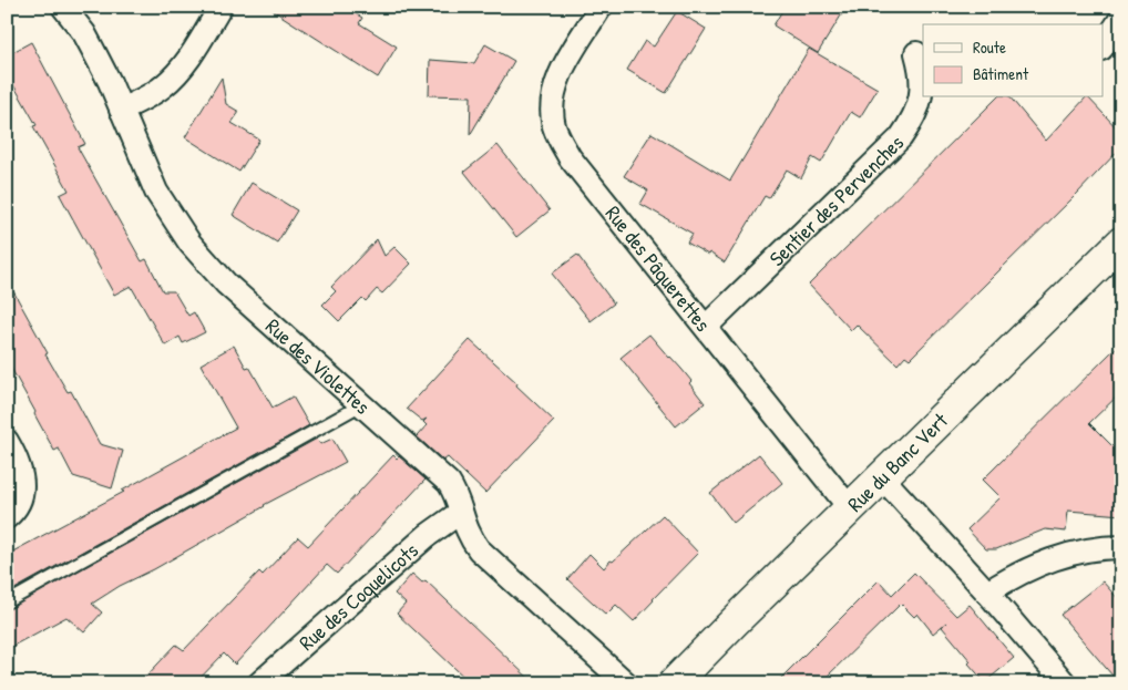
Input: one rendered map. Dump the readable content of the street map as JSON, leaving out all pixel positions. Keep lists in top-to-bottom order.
{
  "streets": {
    "street": [
      "Sentier des Pervenches",
      "Rue des Pâquerettes",
      "Rue des Violettes",
      "Rue du Banc Vert",
      "Rue des Coquelicots"
    ]
  },
  "crossings": [
    ["Sentier des Pervenches", "Rue des Pâquerettes"],
    ["Rue des Pâquerettes", "Rue du Banc Vert"],
    ["Rue des Violettes", "Rue des Coquelicots"]
  ],
  "legend": ["Route", "Bâtiment"]
}
